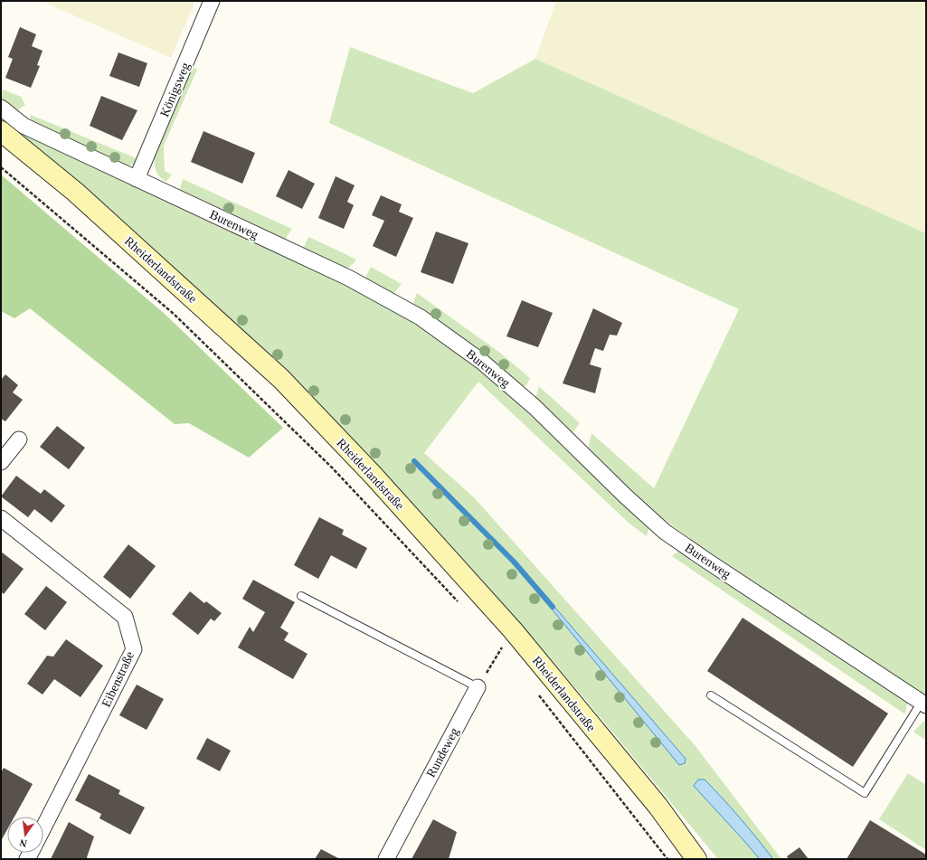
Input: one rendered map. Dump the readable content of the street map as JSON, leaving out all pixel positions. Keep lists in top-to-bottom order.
{
  "streets": {
    "main road": ["Rheiderlandstraße"],
    "street": [
      "Königsweg",
      "Burenweg",
      "Eibenstraße",
      "Rundeweg"
    ]
  },
  "crossings": [
    ["Königsweg", "Burenweg"]
  ],
  "north": "bottom"
}
